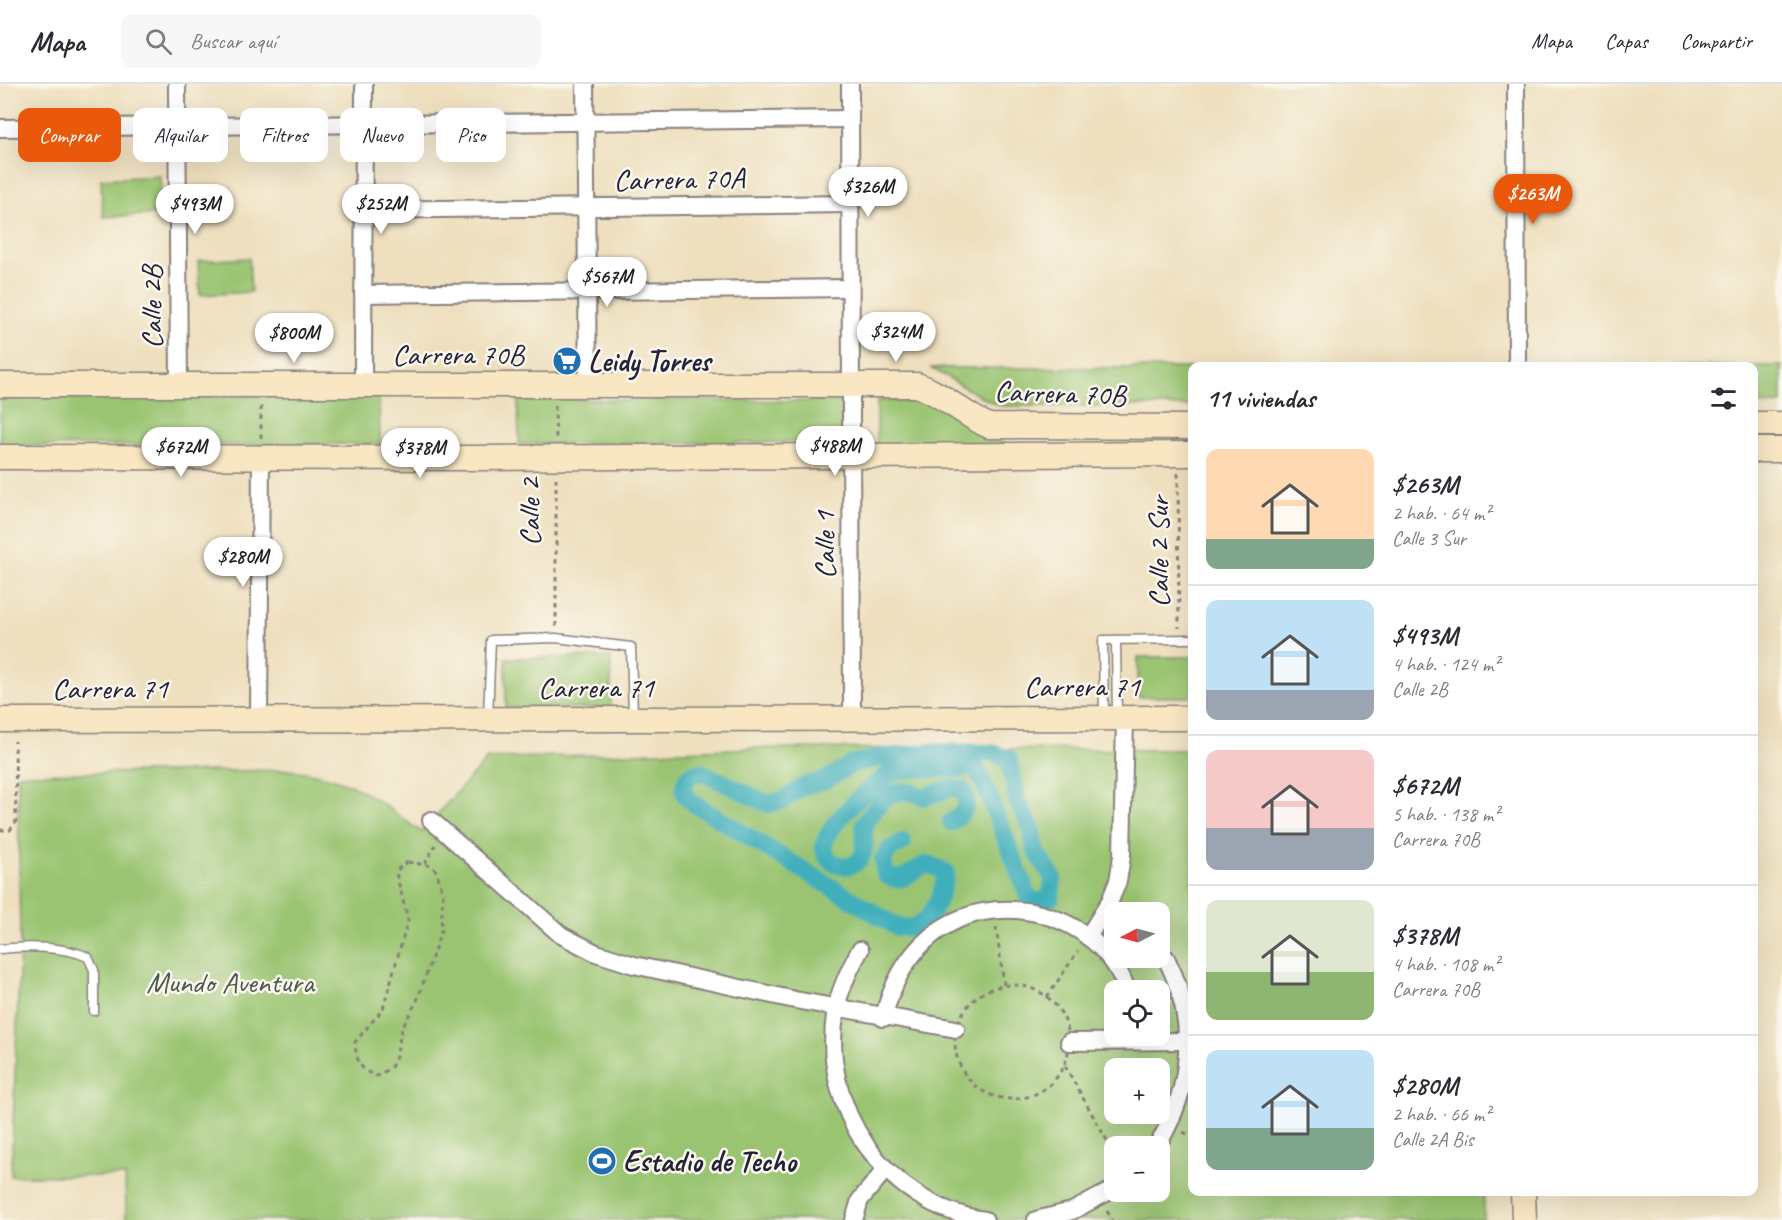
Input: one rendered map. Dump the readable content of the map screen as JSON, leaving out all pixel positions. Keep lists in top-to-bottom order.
{
  "streets": {
    "street": [
      "Carrera 70A",
      "Calle 2B",
      "Carrera 70B",
      "Calle 1",
      "Carrera 71"
    ],
    "path": ["Calle 2", "Calle 2 Sur"]
  },
  "crossings": [
    ["Carrera 70A", "Calle 1"],
    ["Calle 2B", "Carrera 70B"],
    ["Carrera 70B", "Calle 2"],
    ["Carrera 70B", "Calle 1"],
    ["Carrera 70B", "Calle 2 Sur"],
    ["Calle 1", "Carrera 71"]
  ],
  "parks": ["Mundo Aventura"],
  "places": {
    "supermarket": ["Leidy Torres"],
    "sports": ["Estadio de Techo"]
  },
  "north": "left",
  "page": {
    "header": "Mapa",
    "search": "Buscar aquí",
    "nav": ["Mapa", "Capas", "Compartir"],
    "chip": [
      "Comprar",
      "Alquilar",
      "Filtros",
      "Nuevo",
      "Piso"
    ],
    "price": [
      "$326M",
      "$263M",
      "$493M",
      "$252M",
      "$567M",
      "$324M",
      "$800M",
      "$488M",
      "$672M",
      "$378M",
      "$280M"
    ],
    "heading": "11 viviendas",
    "list": [
      {
        "name": "$263M",
        "note": "2 hab. · 64 m² · Calle 3 Sur"
      },
      {
        "name": "$493M",
        "note": "4 hab. · 124 m² · Calle 2B"
      },
      {
        "name": "$672M",
        "note": "5 hab. · 138 m² · Carrera 70B"
      },
      {
        "name": "$378M",
        "note": "4 hab. · 108 m² · Carrera 70B"
      },
      {
        "name": "$280M",
        "note": "2 hab. · 66 m² · Calle 2A Bis"
      }
    ],
    "map_buttons": ["+", "−"]
  }
}
